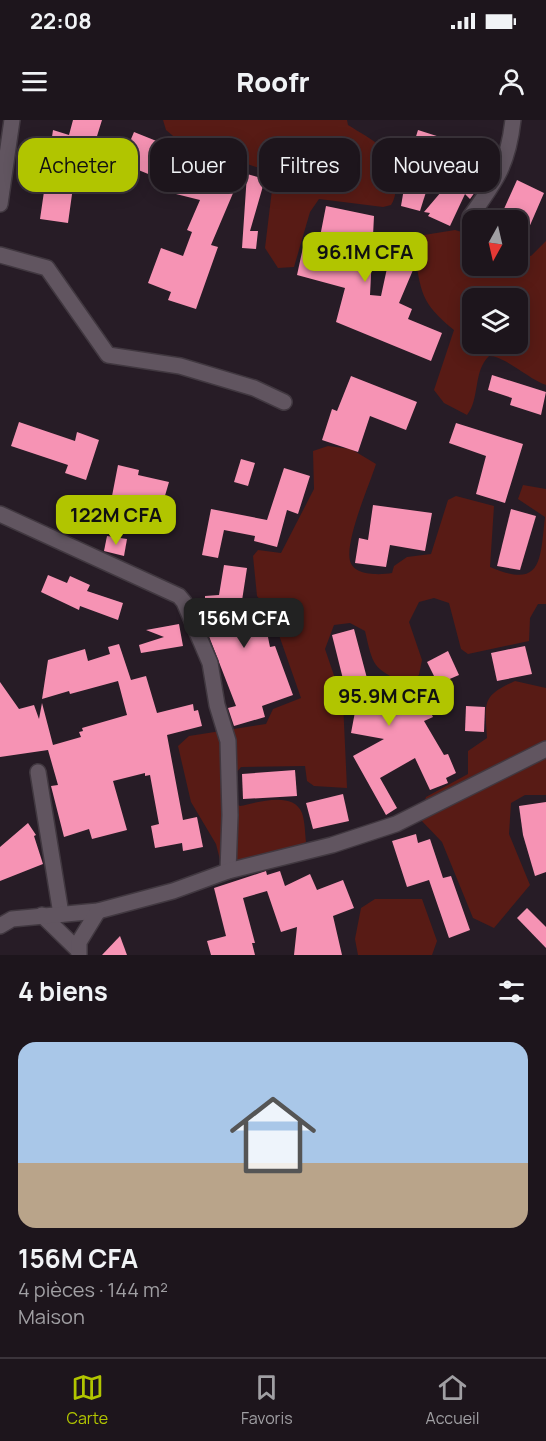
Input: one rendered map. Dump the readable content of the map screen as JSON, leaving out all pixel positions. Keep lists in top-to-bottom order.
{
  "north": "bottom",
  "page": {
    "status": "22:08",
    "header": "Roofr",
    "chip": [
      "Acheter",
      "Louer",
      "Filtres",
      "Nouveau"
    ],
    "price": [
      "96.1M CFA",
      "122M CFA",
      "156M CFA",
      "95.9M CFA"
    ],
    "heading": "4 biens",
    "list": [
      {
        "name": "156M CFA",
        "note": "4 pièces · 144 m² · Maison"
      }
    ],
    "tabs": ["Carte", "Favoris", "Accueil"]
  }
}
